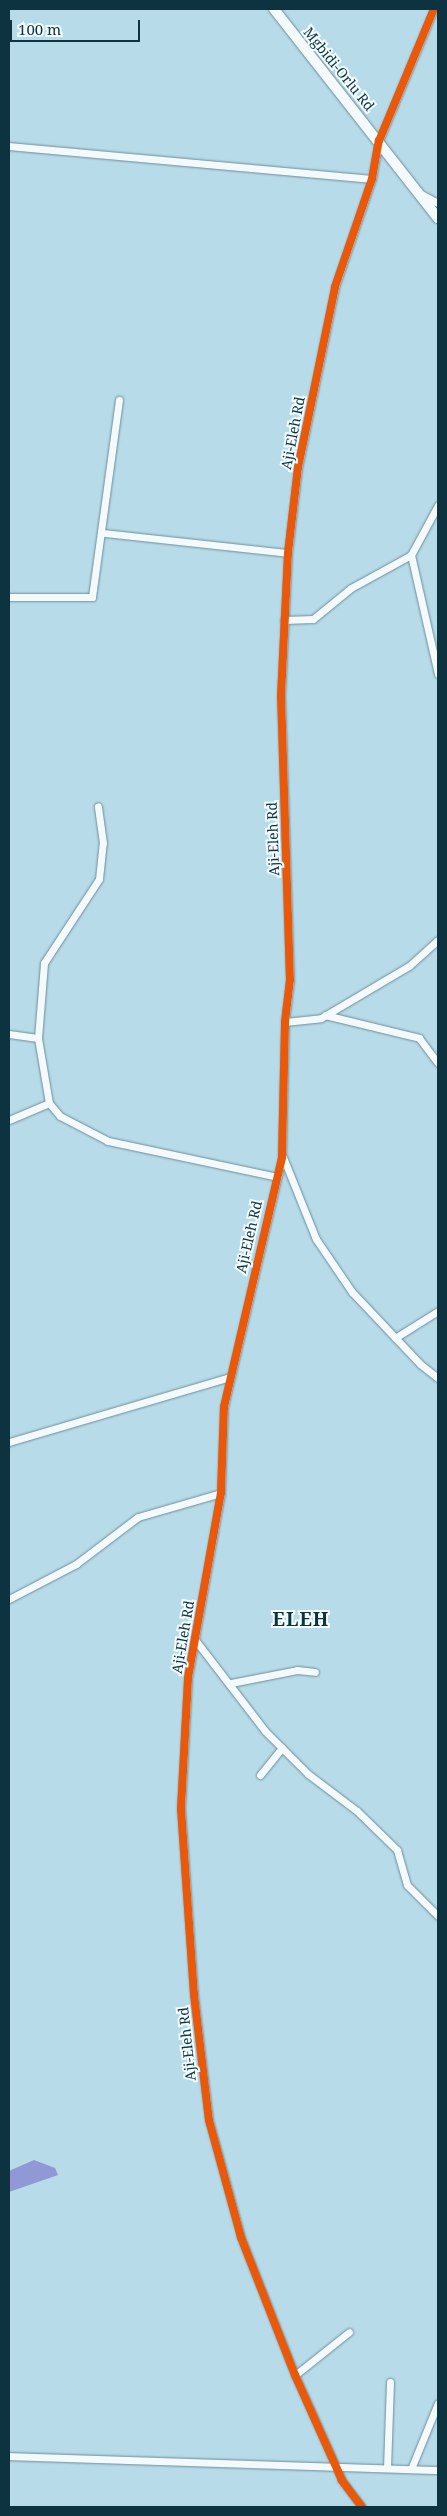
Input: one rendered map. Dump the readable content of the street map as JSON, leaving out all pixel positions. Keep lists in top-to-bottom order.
{
  "streets": {
    "main road": ["Mgbidi-Orlu Rd"],
    "street": ["Aji-Eleh Rd"]
  },
  "crossings": [
    ["Mgbidi-Orlu Rd", "Aji-Eleh Rd"]
  ],
  "districts": ["ELEH"],
  "scale_bar": "100 m"
}
